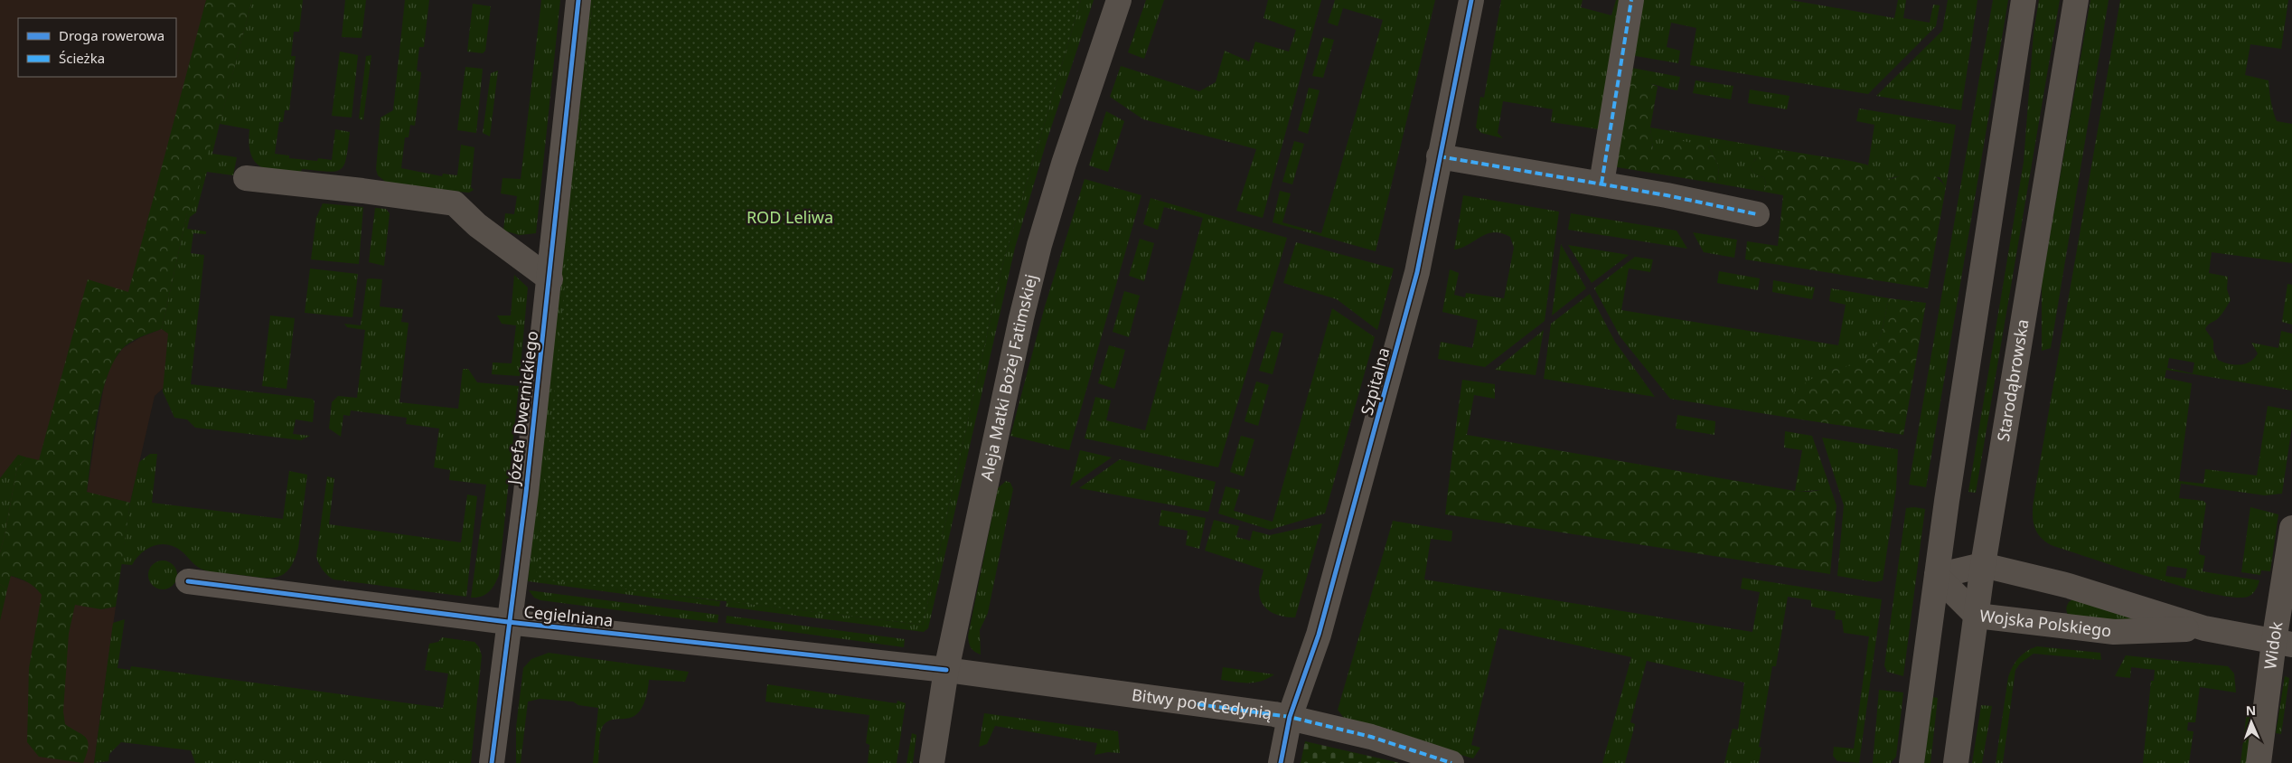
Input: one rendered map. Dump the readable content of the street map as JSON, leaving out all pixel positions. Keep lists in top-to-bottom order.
{
  "streets": {
    "street": [
      "Aleja Matki Bożej Fatimskiej",
      "Szpitalna",
      "Starodąbrowska",
      "Józefa Dwernickiego",
      "Cegielniana",
      "Wojska Polskiego",
      "Widok",
      "Bitwy pod Cedynią"
    ]
  },
  "crossings": [
    ["Aleja Matki Bożej Fatimskiej", "Cegielniana"],
    ["Aleja Matki Bożej Fatimskiej", "Bitwy pod Cedynią"],
    ["Szpitalna", "Bitwy pod Cedynią"],
    ["Starodąbrowska", "Wojska Polskiego"],
    ["Józefa Dwernickiego", "Cegielniana"],
    ["Cegielniana", "Bitwy pod Cedynią"],
    ["Wojska Polskiego", "Widok"]
  ],
  "parks": ["ROD Leliwa"],
  "legend": ["Droga rowerowa", "Ścieżka"],
  "north": "top"
}
